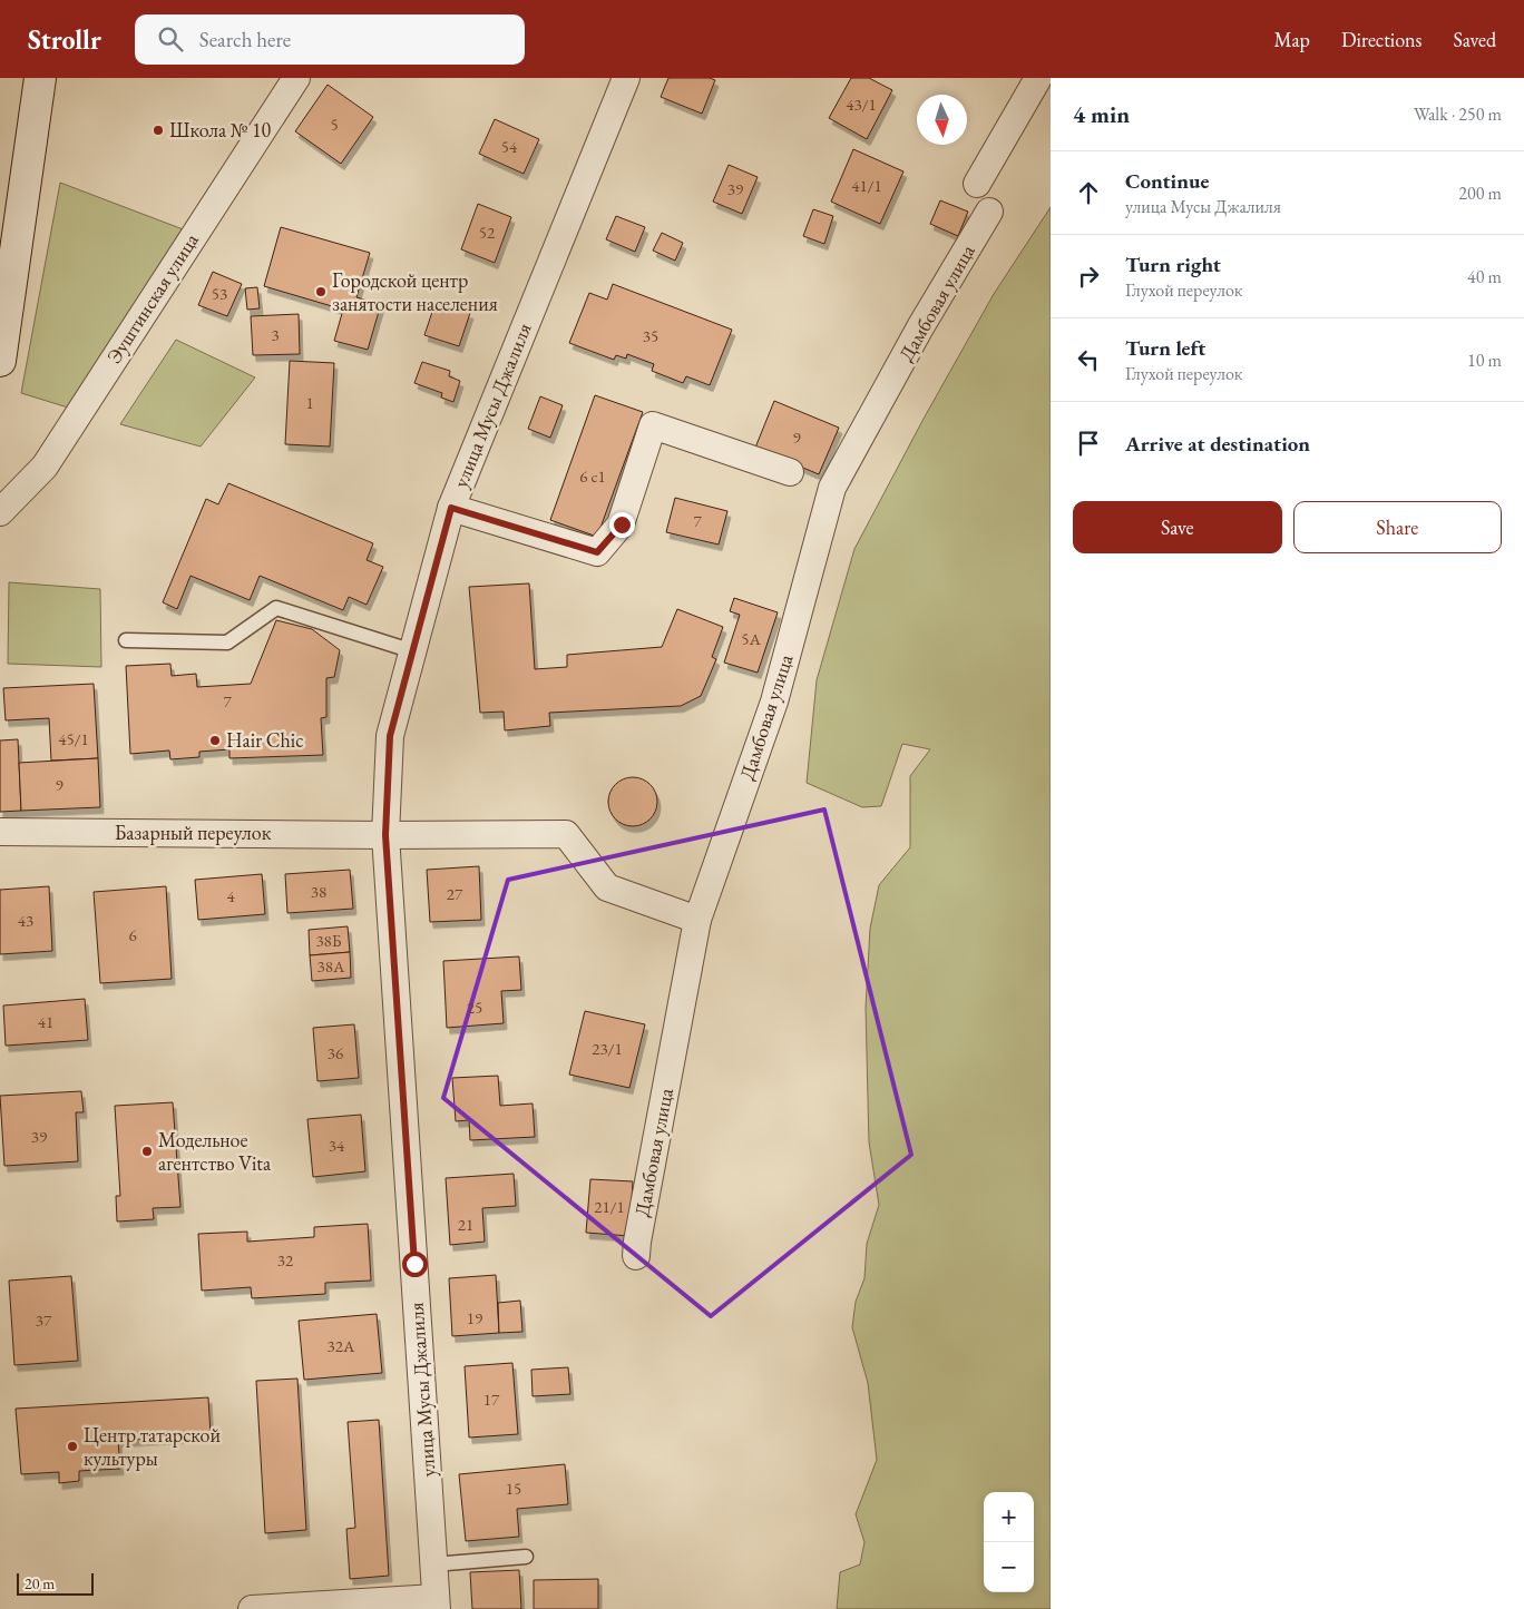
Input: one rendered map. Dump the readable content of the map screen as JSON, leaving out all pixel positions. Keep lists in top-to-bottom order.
{
  "streets": {
    "street": [
      "Эуштинская улица",
      "Дамбовая улица",
      "улица Мусы Джалиля",
      "Базарный переулок"
    ]
  },
  "crossings": [
    ["Дамбовая улица", "Базарный переулок"],
    ["улица Мусы Джалиля", "Базарный переулок"]
  ],
  "places": [
    "Школа № 10",
    "Городской центр занятости населения",
    "Hair Chic",
    "Модельное агентство Vita",
    "Центр татарской культуры"
  ],
  "house_numbers": [
    "43/1",
    "5",
    "54",
    "41/1",
    "39",
    "52",
    "53",
    "3",
    "35",
    "1",
    "9",
    "6 с1",
    "7",
    "5А",
    "7",
    "45/1",
    "9",
    "38",
    "27",
    "4",
    "43",
    "6",
    "38Б",
    "38А",
    "25",
    "41",
    "23/1",
    "36",
    "39",
    "34",
    "21/1",
    "21",
    "32",
    "19",
    "37",
    "32А",
    "17",
    "15"
  ],
  "scale_bar": "20 m",
  "north": "bottom",
  "page": {
    "header": "Strollr",
    "search": "Search here",
    "nav": ["Map", "Directions", "Saved"],
    "heading": ["4 min", "Walk · 250 m"],
    "list": [
      ["Continue", "улица Мусы Джалиля", "200 m"],
      ["Turn right", "Глухой переулок", "40 m"],
      ["Turn left", "Глухой переулок", "10 m"],
      "Arrive at destination"
    ],
    "buttons": ["Save", "Share"],
    "map_buttons": ["+", "−"],
    "scale": "20 m"
  }
}
